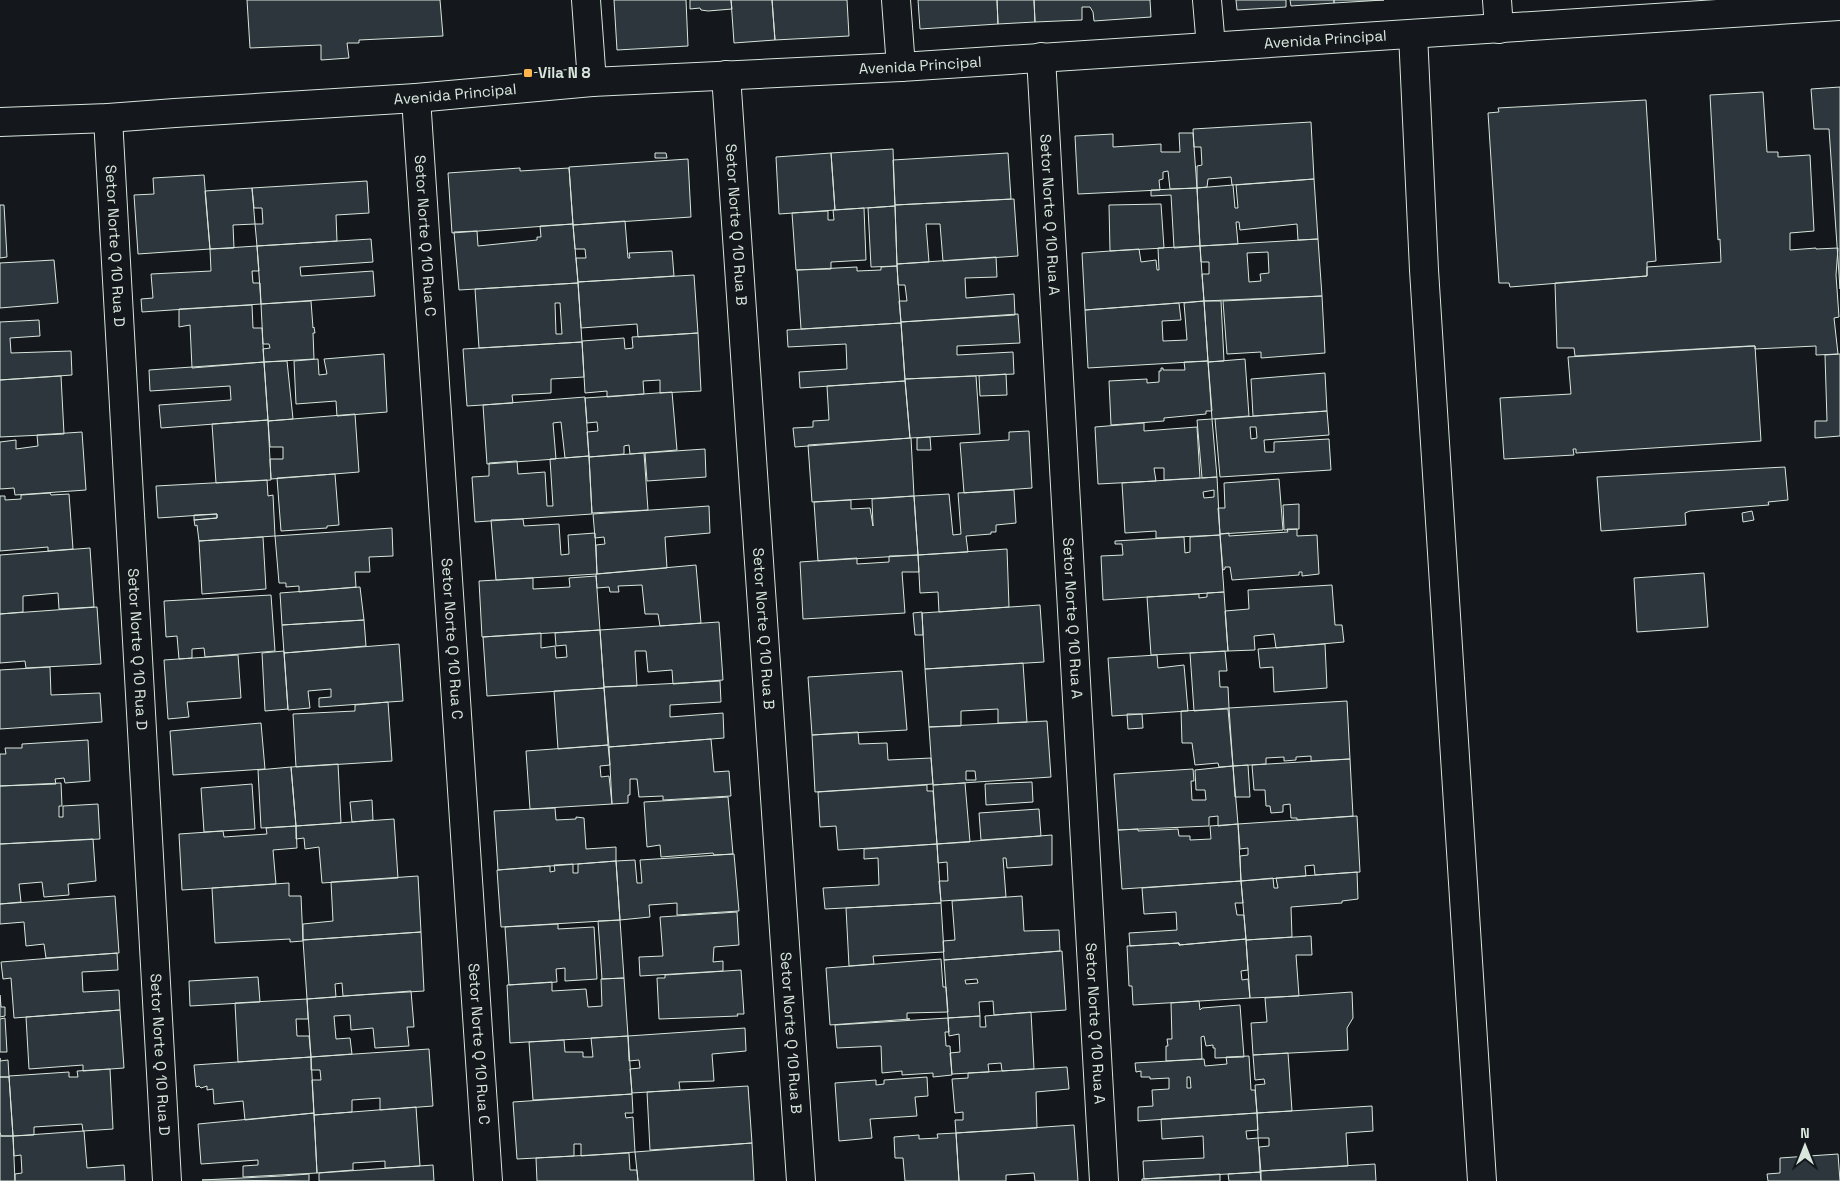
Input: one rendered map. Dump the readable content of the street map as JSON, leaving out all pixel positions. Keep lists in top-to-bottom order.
{
  "streets": {
    "street": [
      "Avenida Principal",
      "Setor Norte Q 10 Rua A",
      "Setor Norte Q 10 Rua B",
      "Setor Norte Q 10 Rua C",
      "Setor Norte Q 10 Rua D"
    ]
  },
  "crossings": [
    ["Avenida Principal", "Setor Norte Q 10 Rua A"],
    ["Avenida Principal", "Setor Norte Q 10 Rua B"],
    ["Avenida Principal", "Setor Norte Q 10 Rua C"],
    ["Avenida Principal", "Setor Norte Q 10 Rua D"]
  ],
  "places": {
    "transit": ["Vila N 8"]
  },
  "north": "top"
}
